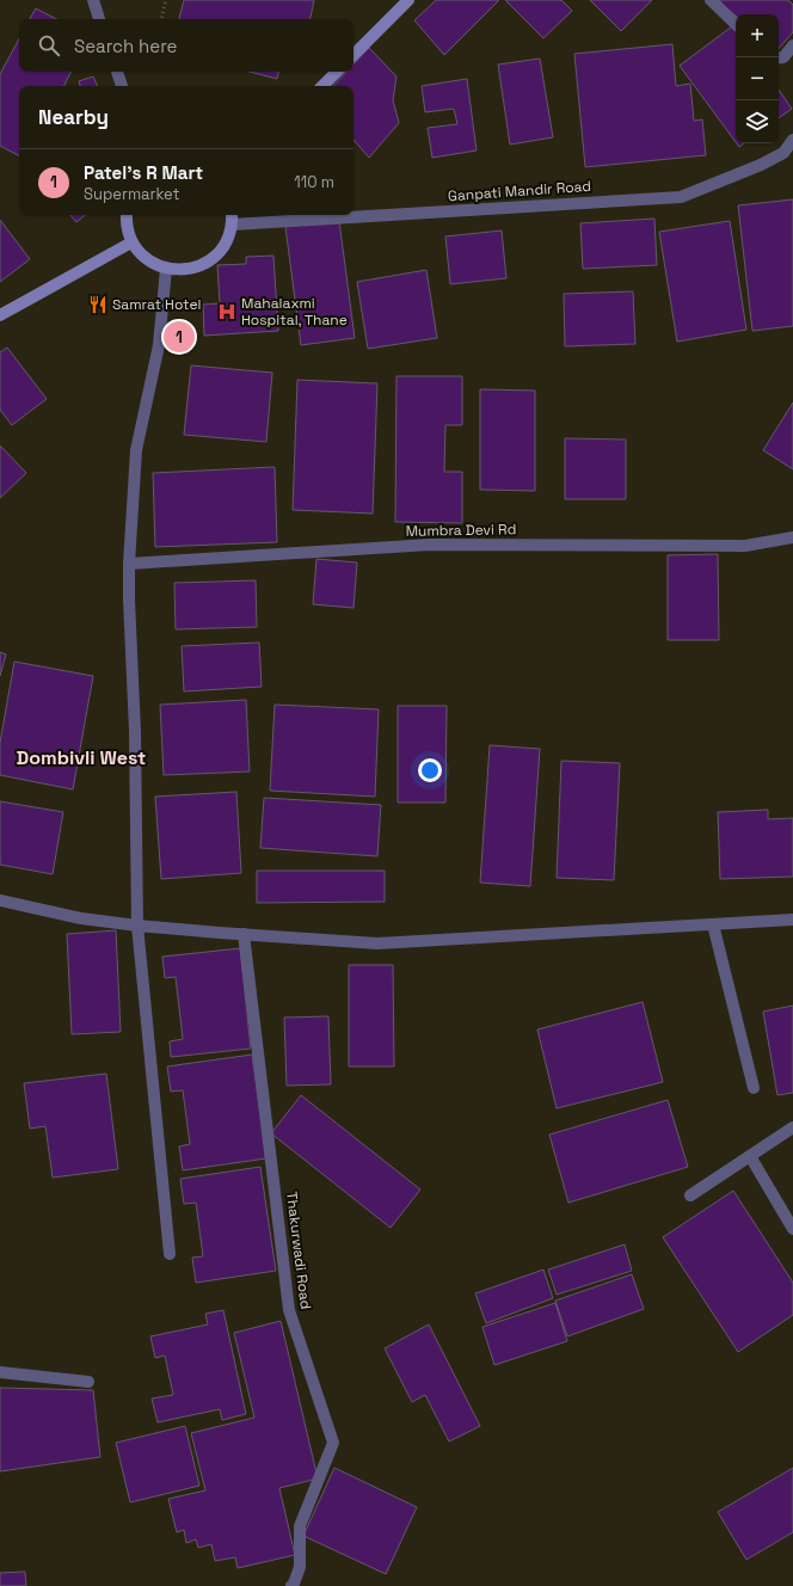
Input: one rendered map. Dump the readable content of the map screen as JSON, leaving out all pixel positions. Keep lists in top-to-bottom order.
{
  "streets": {
    "street": ["Ganpati Mandir Road", "Mumbra Devi Rd", "Thakurwadi Road"]
  },
  "districts": ["Dombivli West"],
  "places": {
    "restaurant": ["Samrat Hotel"],
    "hospital": ["Mahalaxmi Hospital, Thane"]
  },
  "page": {
    "map_buttons": ["+", "−"],
    "search": "Search here",
    "heading": "Nearby",
    "list": [
      {
        "mark": "1",
        "name": "Patel's R Mart",
        "note": "Supermarket",
        "value": "110 m"
      }
    ],
    "pins": "1"
  }
}
